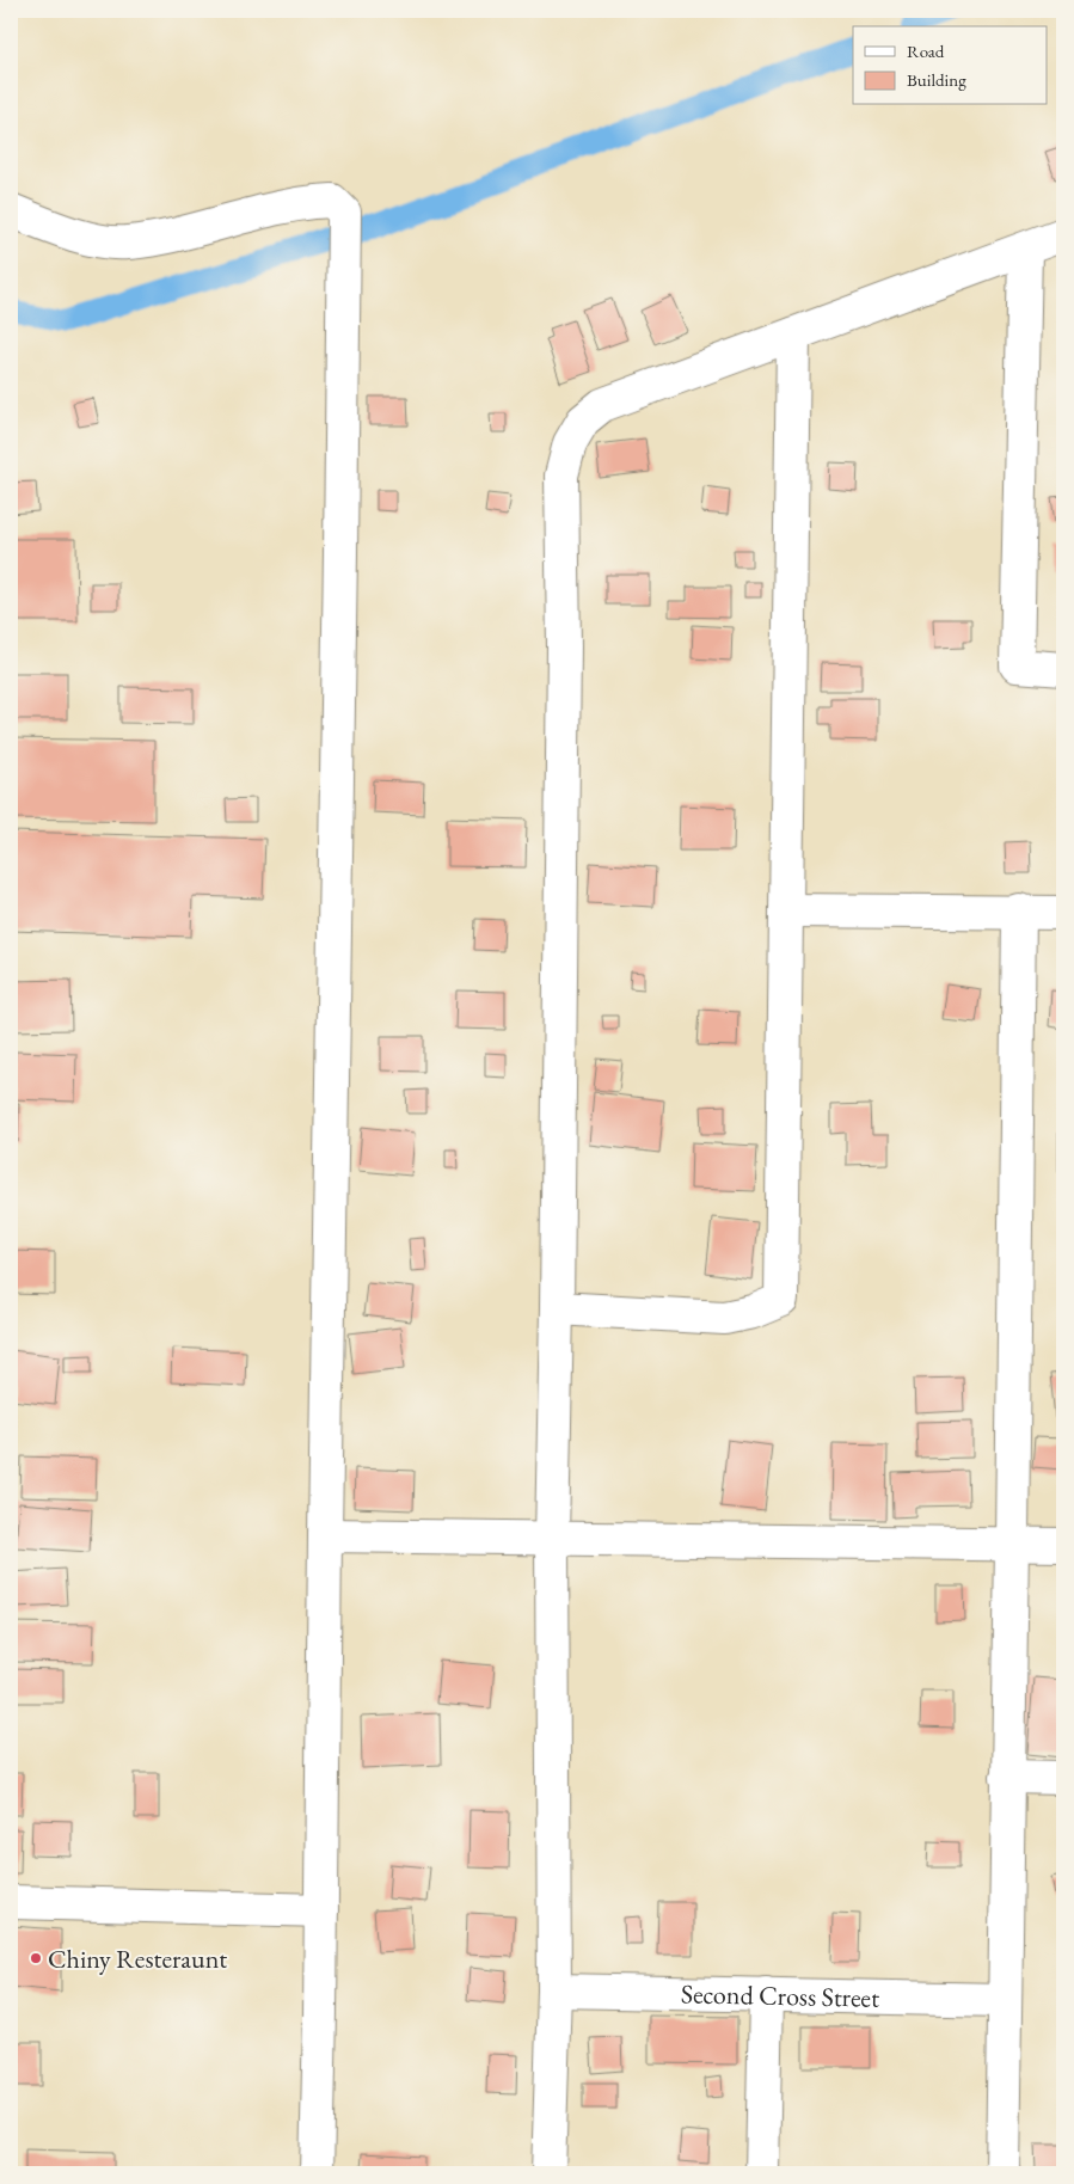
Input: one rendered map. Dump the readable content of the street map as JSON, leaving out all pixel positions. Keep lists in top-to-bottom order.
{
  "streets": {
    "street": ["Second Cross Street"]
  },
  "places": ["Chiny Resteraunt"],
  "legend": ["Road", "Building"]
}
